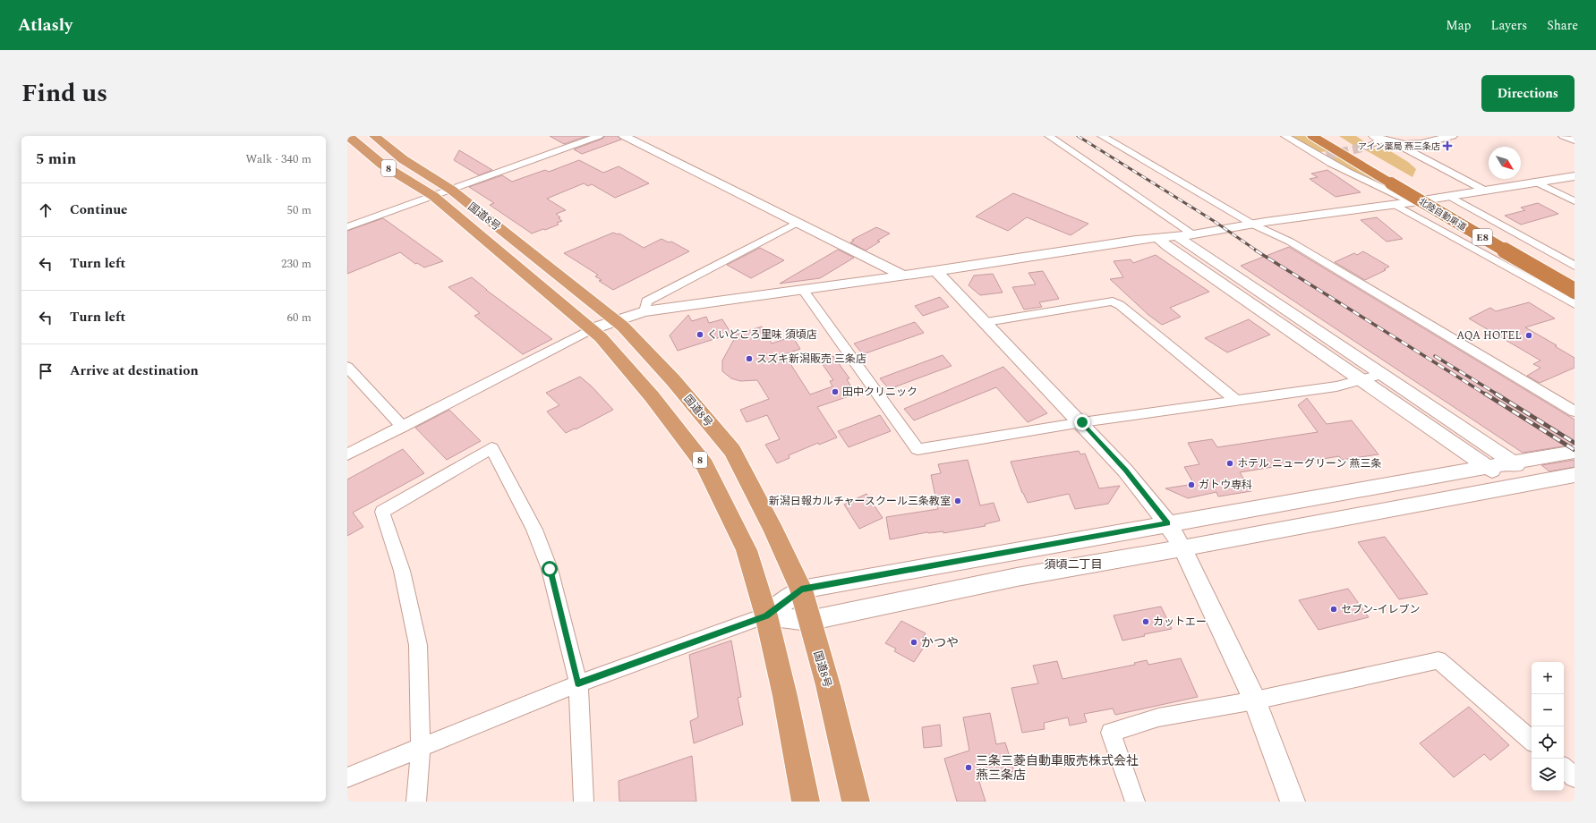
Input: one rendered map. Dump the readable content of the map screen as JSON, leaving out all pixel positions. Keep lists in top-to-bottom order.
{
  "streets": {
    "highway": [
      "8",
      "北陸自動車道",
      "国道8号",
      "E8"
    ]
  },
  "districts": ["須頃二丁目"],
  "places": {
    "health": ["アイン薬局 燕三条店"],
    "other": [
      "くいどころ里味 須頃店",
      "AQA HOTEL",
      "スズキ新潟販売 三条店",
      "田中クリニック",
      "ホテル ニューグリーン 燕三条",
      "ガトウ専科",
      "新潟日報カルチャースクール三条教室",
      "セブン-イレブン",
      "カットエー",
      "かつや",
      "三条三菱自動車販売株式会社 燕三条店"
    ]
  },
  "north": "bottom right",
  "page": {
    "header": "Atlasly",
    "nav": ["Map", "Layers", "Share"],
    "title": "Find us",
    "buttons": "Directions",
    "heading": ["5 min", "Walk · 340 m"],
    "list": [
      ["Continue", "50 m"],
      ["Turn left", "230 m"],
      ["Turn left", "60 m"],
      "Arrive at destination"
    ],
    "map_buttons": ["+", "−"]
  }
}
